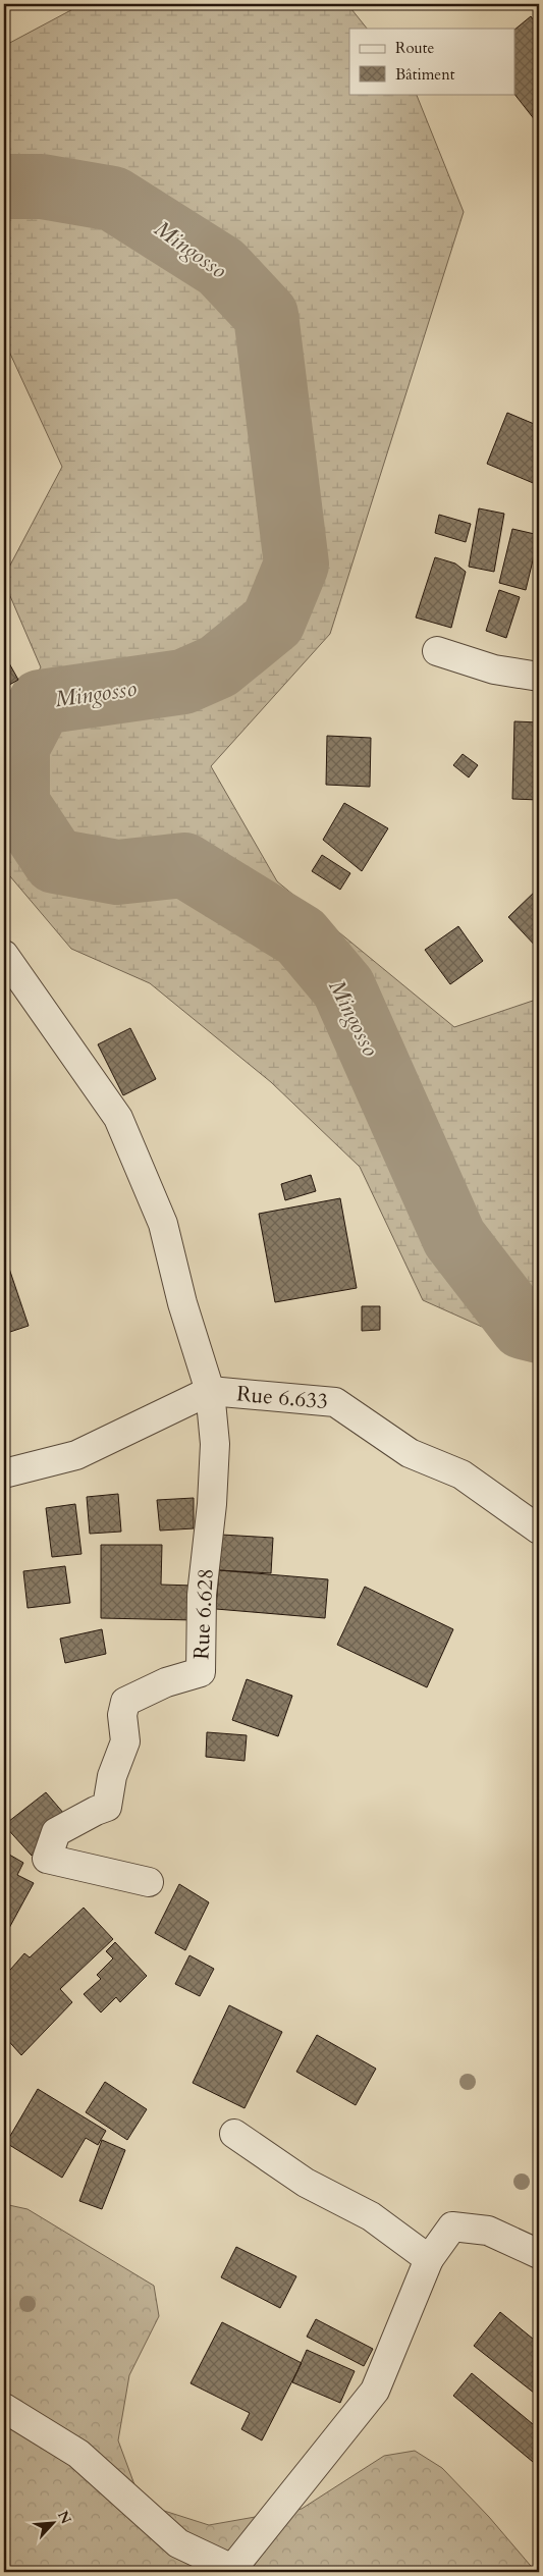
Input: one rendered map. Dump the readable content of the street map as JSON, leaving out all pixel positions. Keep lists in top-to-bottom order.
{
  "streets": {
    "street": ["Rue 6.633", "Rue 6.628"]
  },
  "crossings": [
    ["Rue 6.633", "Rue 6.628"]
  ],
  "water": ["Mingosso"],
  "legend": ["Route", "Bâtiment"],
  "north": "top right"
}
